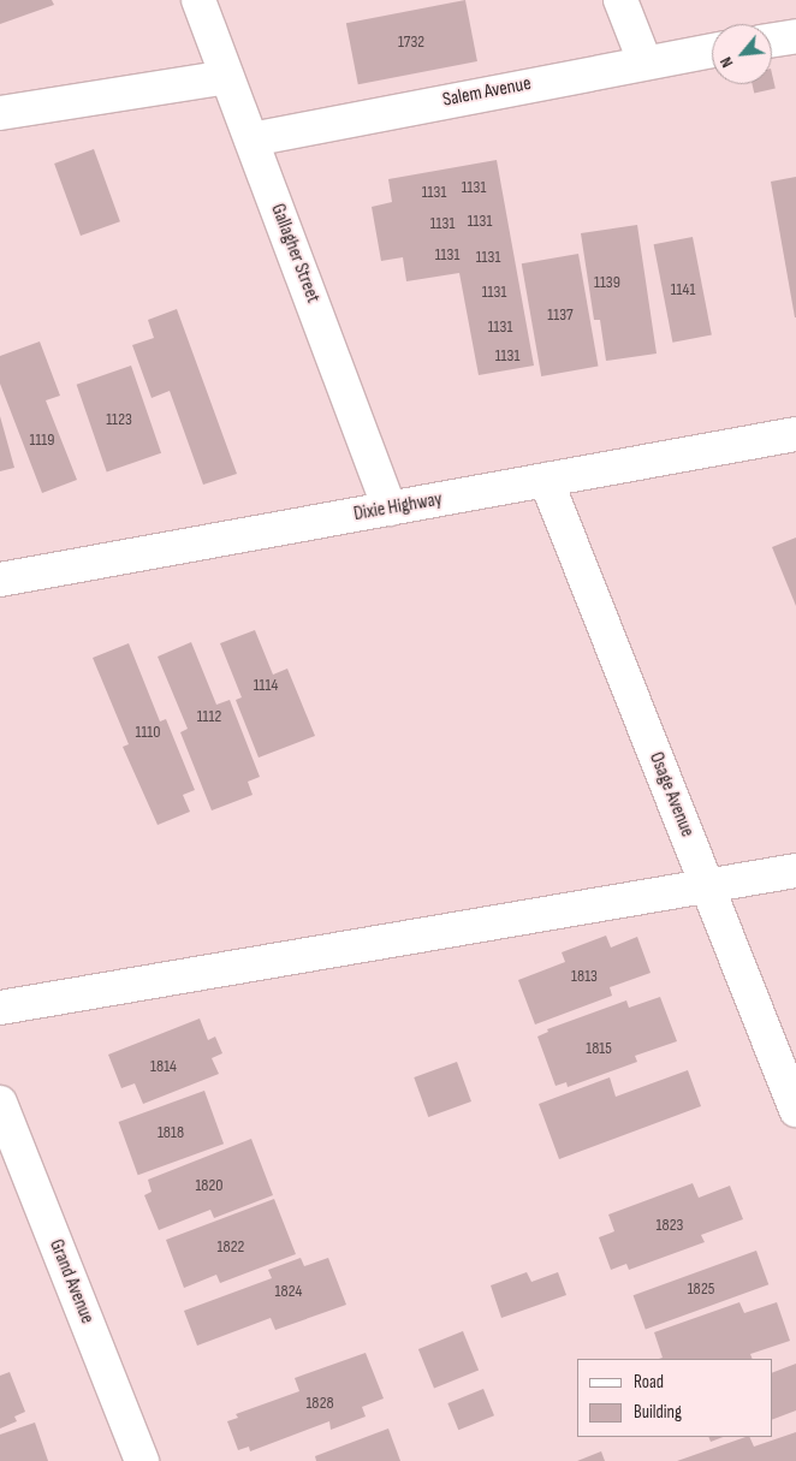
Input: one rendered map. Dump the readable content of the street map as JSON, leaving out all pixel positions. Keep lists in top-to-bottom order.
{
  "streets": {
    "street": [
      "Salem Avenue",
      "Gallagher Street",
      "Dixie Highway",
      "Osage Avenue",
      "Grand Avenue"
    ]
  },
  "crossings": [
    ["Salem Avenue", "Gallagher Street"],
    ["Gallagher Street", "Dixie Highway"],
    ["Dixie Highway", "Osage Avenue"]
  ],
  "house_numbers": [
    "1732",
    "1131",
    "1131",
    "1131",
    "1131",
    "1131",
    "1131",
    "1139",
    "1141",
    "1131",
    "1137",
    "1131",
    "1131",
    "1123",
    "1119",
    "1114",
    "1112",
    "1110",
    "1813",
    "1815",
    "1814",
    "1818",
    "1820",
    "1823",
    "1822",
    "1825",
    "1824",
    "1828"
  ],
  "legend": ["Road", "Building"],
  "north": "bottom left"
}
